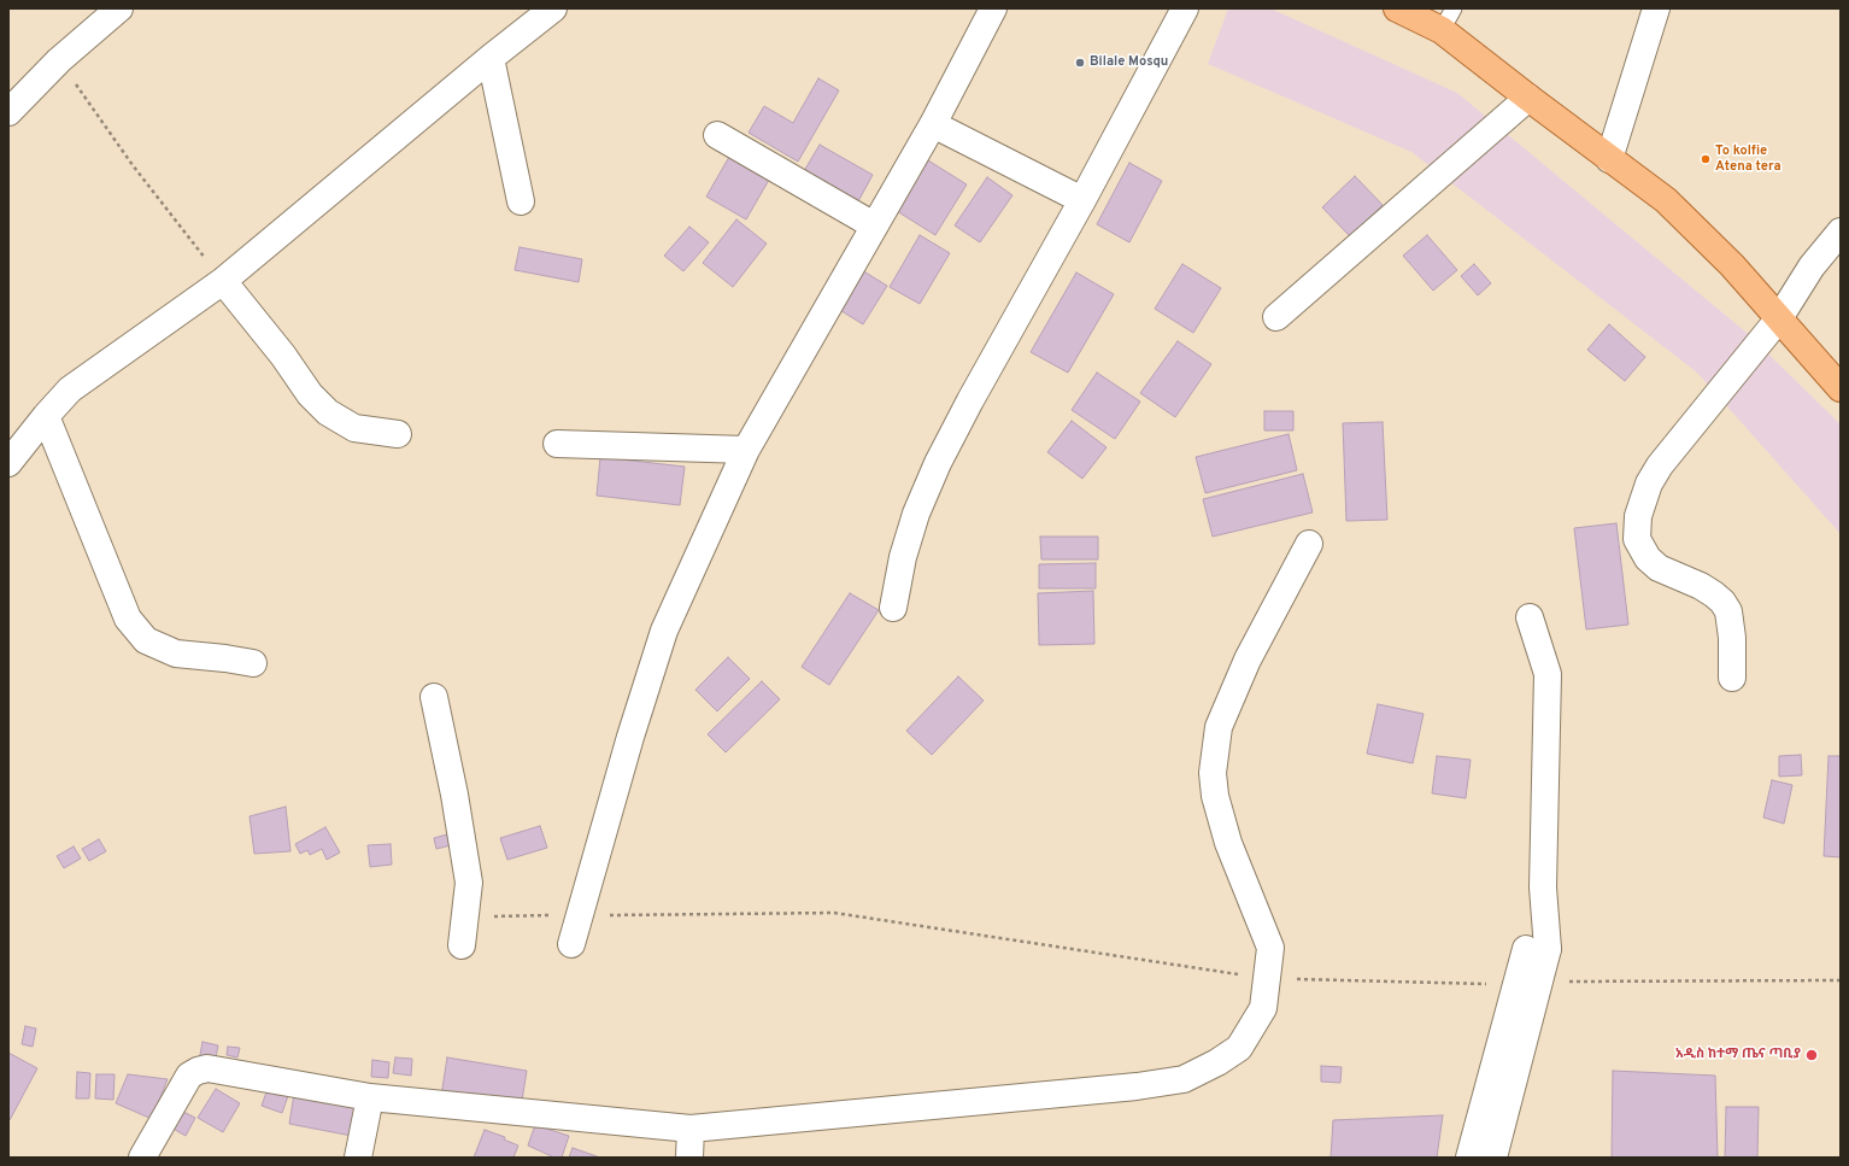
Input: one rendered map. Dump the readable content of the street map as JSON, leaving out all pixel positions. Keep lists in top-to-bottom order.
{
  "places": ["Bilale Mosqu", "To kolfie Atena tera", "አዲስ ከተማ ጤና ጣቢያ"]
}
